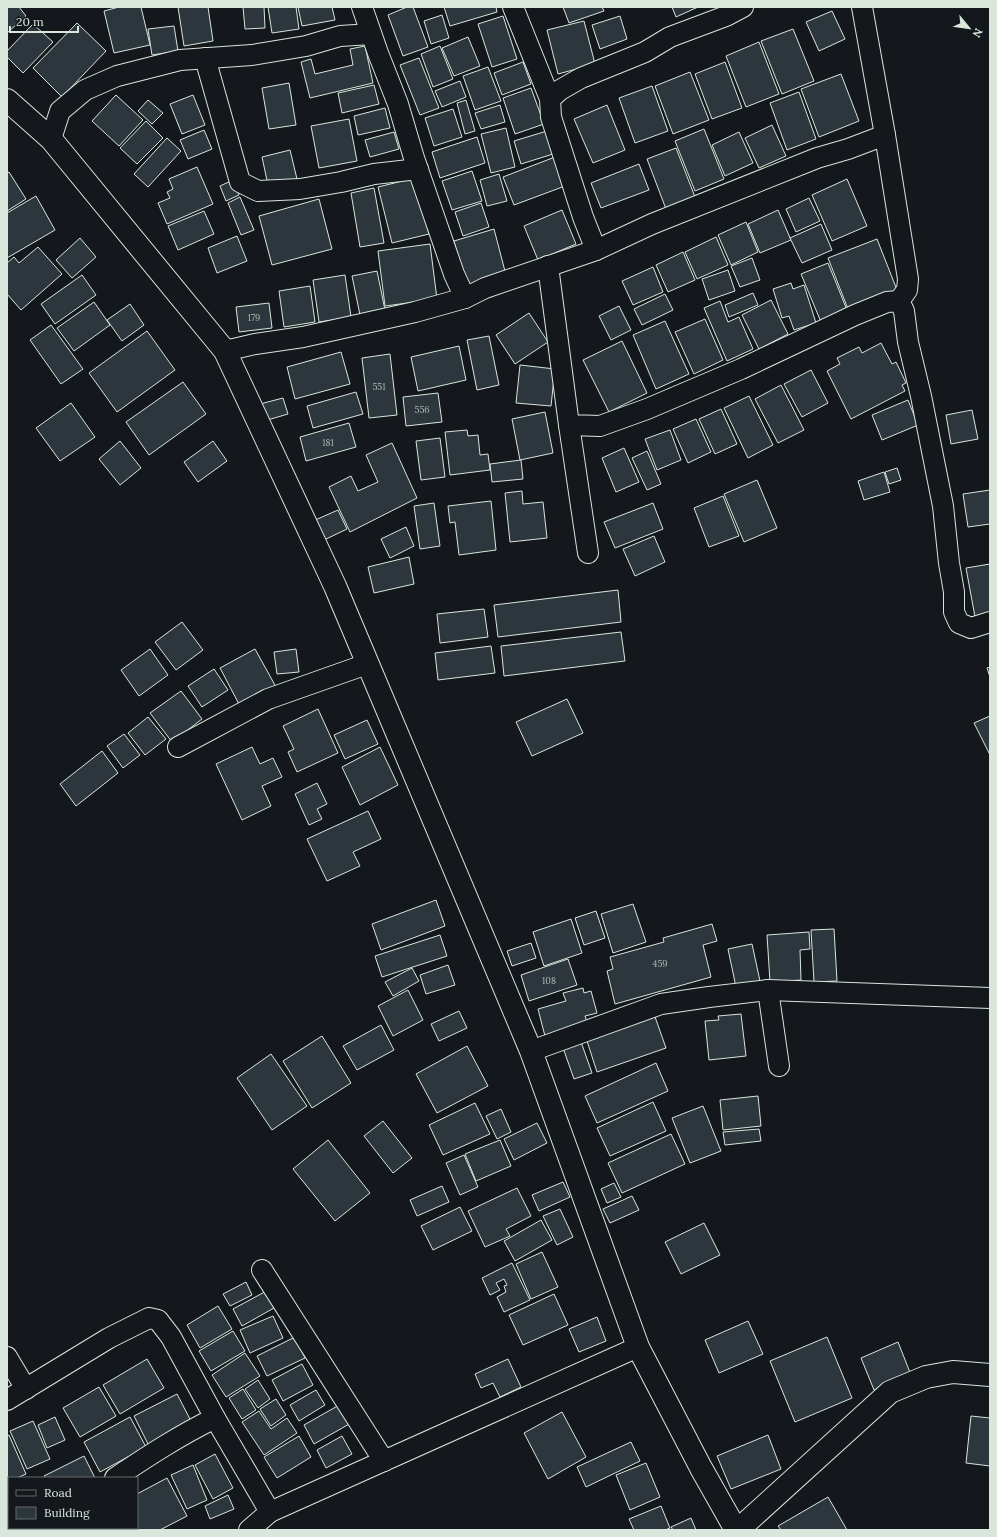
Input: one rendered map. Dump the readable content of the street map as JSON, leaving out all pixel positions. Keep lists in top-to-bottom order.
{
  "house_numbers": [
    "179",
    "551",
    "556",
    "181",
    "459",
    "108"
  ],
  "legend": ["Road", "Building"],
  "scale_bar": "20 m",
  "north": "bottom right"
}
